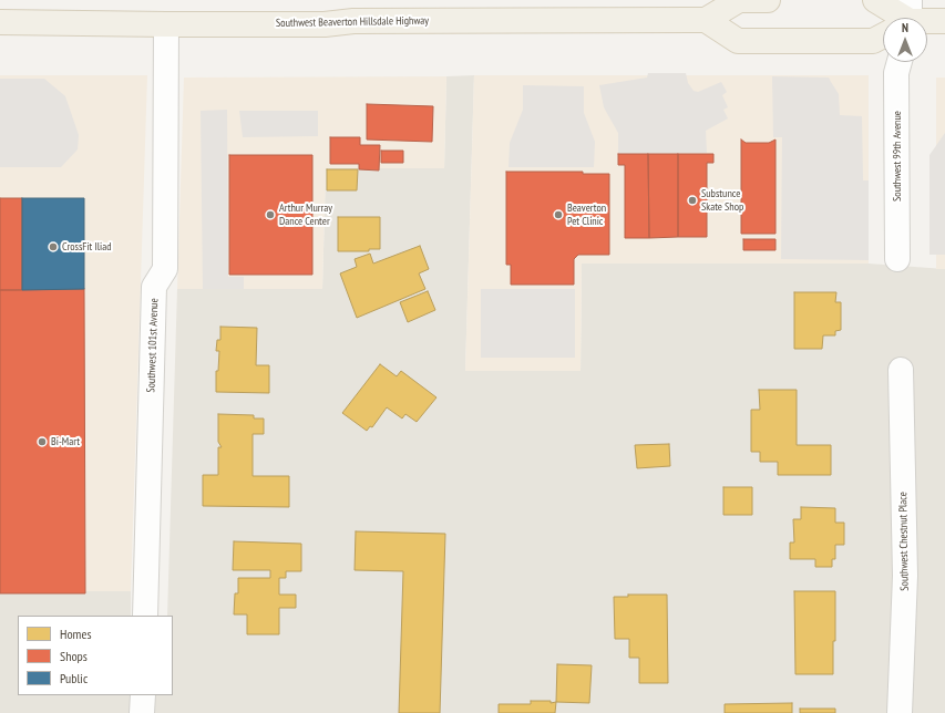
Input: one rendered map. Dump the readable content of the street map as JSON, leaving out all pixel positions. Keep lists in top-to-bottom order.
{
  "streets": {
    "main road": ["Southwest Beaverton Hillsdale Highway"],
    "street": ["Southwest 99th Avenue", "Southwest 101st Avenue", "Southwest Chestnut Place"]
  },
  "crossings": [
    ["Southwest Beaverton Hillsdale Highway", "Southwest 101st Avenue"]
  ],
  "places": [
    "Substunce Skate Shop",
    "Arthur Murray Dance Center",
    "Beaverton Pet Clinic",
    "CrossFit Iliad",
    "Bi-Mart"
  ],
  "legend": ["Homes", "Shops", "Public"],
  "north": "top"
}
